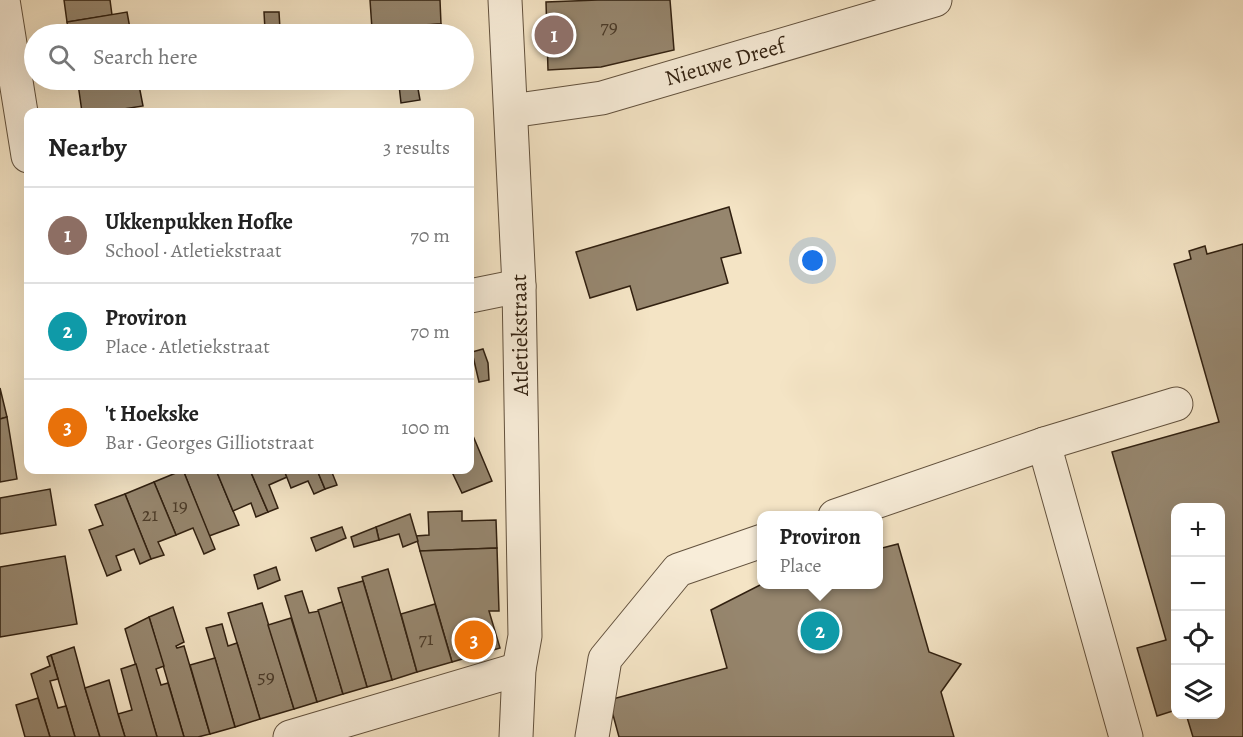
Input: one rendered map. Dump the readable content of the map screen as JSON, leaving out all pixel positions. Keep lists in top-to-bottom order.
{
  "streets": {
    "street": ["Nieuwe Dreef", "Atletiekstraat"]
  },
  "crossings": [
    ["Nieuwe Dreef", "Atletiekstraat"]
  ],
  "house_numbers": [
    "79",
    "19",
    "21",
    "71",
    "59"
  ],
  "page": {
    "pins": ["1", "2", "3"],
    "search": "Search here",
    "heading": ["Nearby", "3 results"],
    "list": [
      {
        "mark": "1",
        "name": "Ukkenpukken Hofke",
        "note": "School · Atletiekstraat",
        "value": "70 m"
      },
      {
        "mark": "2",
        "name": "Proviron",
        "note": "Place · Atletiekstraat",
        "value": "70 m"
      },
      {
        "mark": "3",
        "name": "'t Hoekske",
        "note": "Bar · Georges Gilliotstraat",
        "value": "100 m"
      }
    ],
    "map_buttons": ["+", "−"],
    "popup": ["Proviron", "Place"]
  }
}
